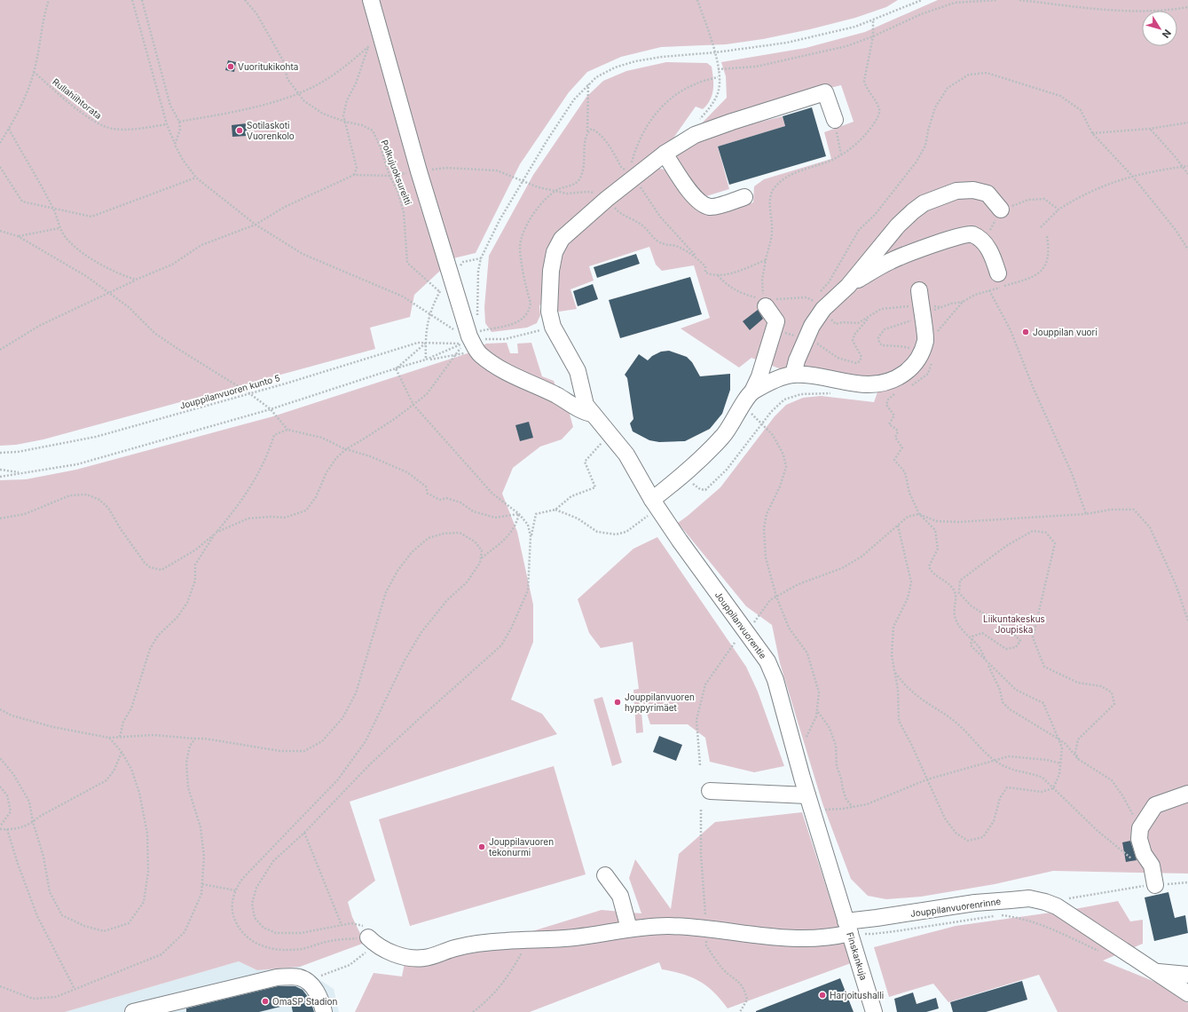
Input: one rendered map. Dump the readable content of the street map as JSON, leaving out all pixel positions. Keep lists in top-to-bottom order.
{
  "streets": {
    "street": ["Jouppilanvuorentie", "Jouppilanvuorenrinne", "Finskankuja"],
    "path": ["Rullahiihtorata", "Polkujuoksureitti", "Jouppilanvuoren kunto 5"]
  },
  "crossings": [
    ["Jouppilanvuorentie", "Jouppilanvuorenrinne"],
    ["Jouppilanvuorentie", "Finskankuja"],
    ["Jouppilanvuorenrinne", "Finskankuja"]
  ],
  "parks": ["Liikuntakeskus Joupiska"],
  "places": [
    "Vuoritukikohta",
    "Sotilaskoti Vuorenkolo",
    "Jouppilan vuori",
    "Jouppilanvuoren hyppyrimäet",
    "Jouppilavuoren tekonurmi",
    "Harjoitushalli",
    "OmaSP Stadion"
  ],
  "north": "bottom right"
}
